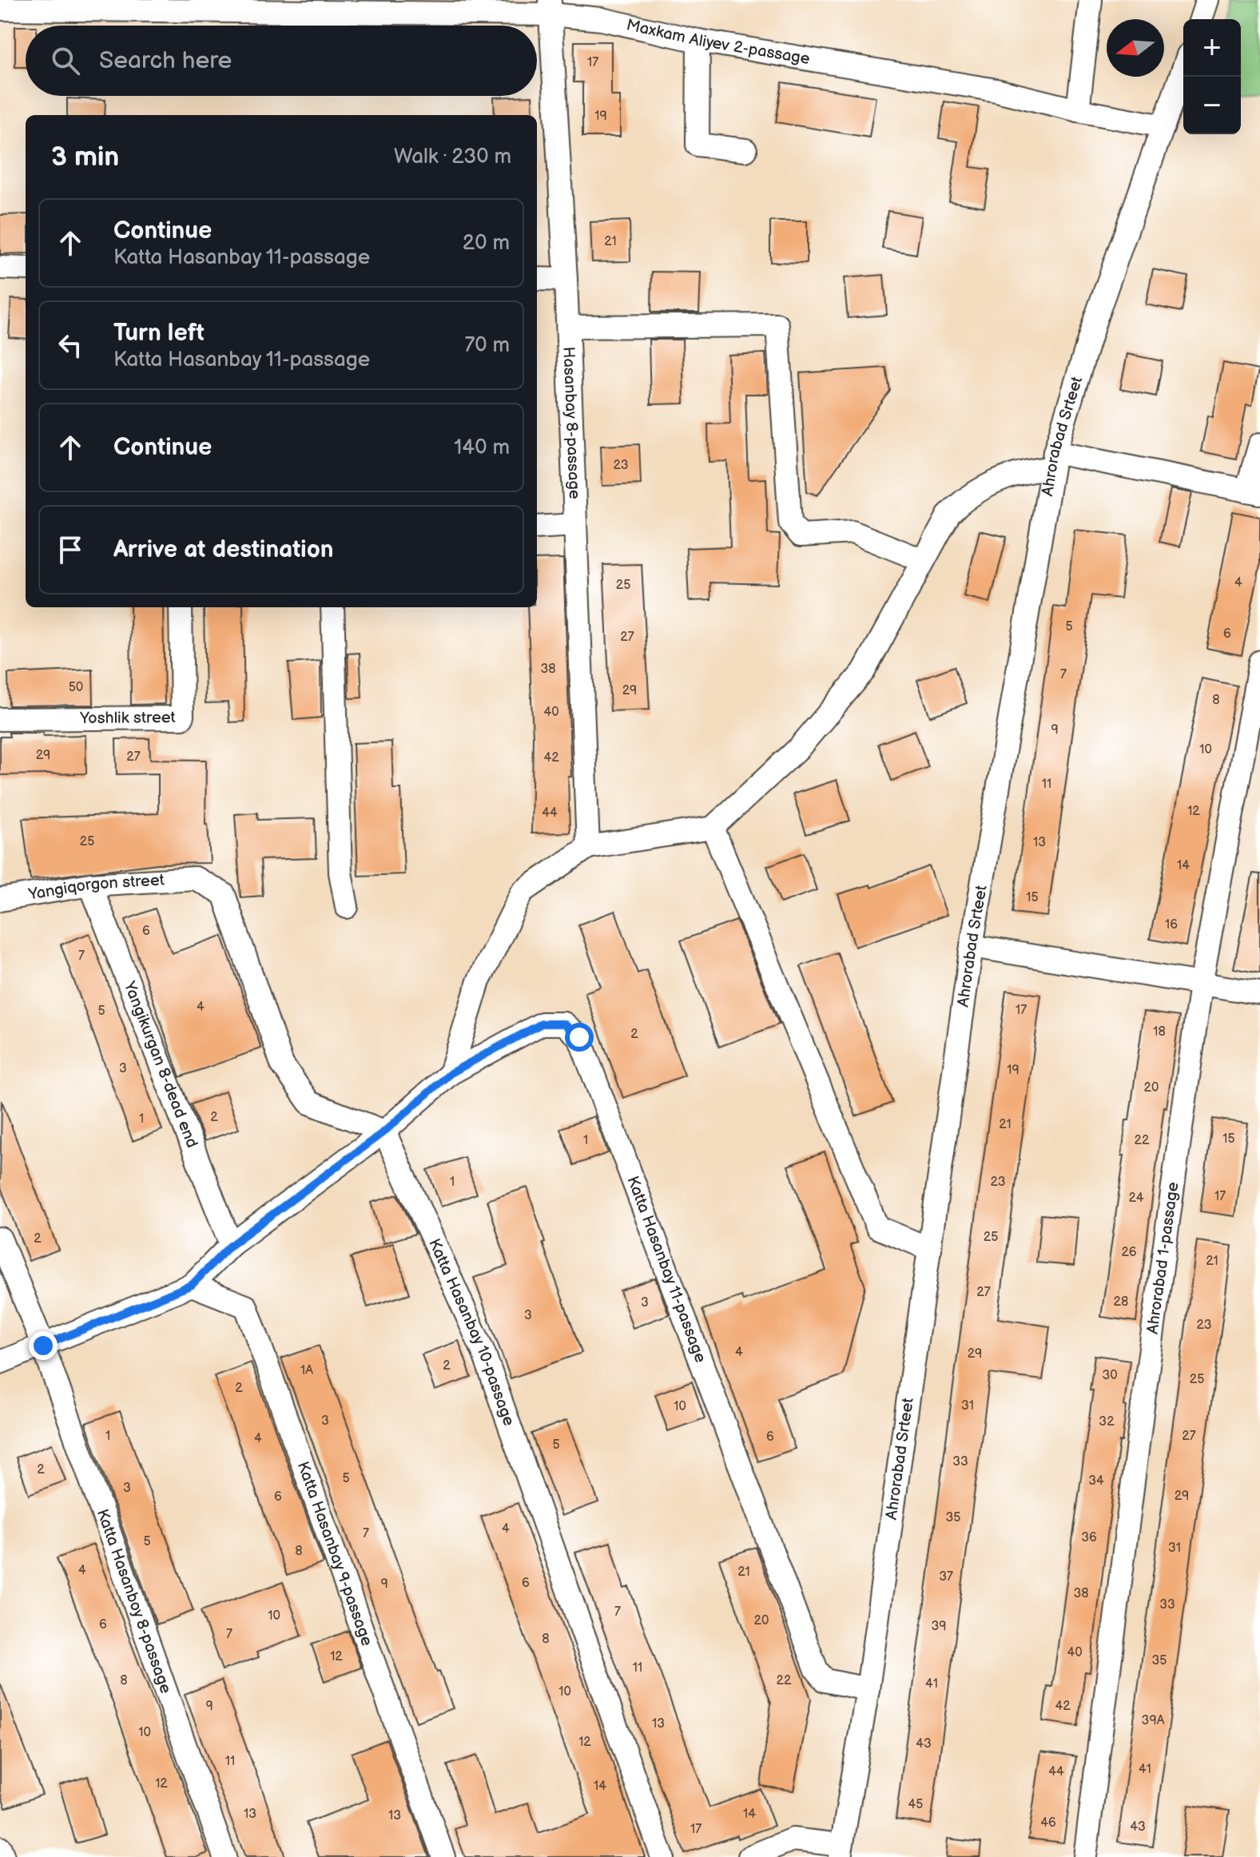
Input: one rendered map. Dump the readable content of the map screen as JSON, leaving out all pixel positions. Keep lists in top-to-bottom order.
{
  "streets": {
    "street": [
      "Maxkam Aliyev 2-passage",
      "Hasanbay 8-passage",
      "Ahrorabad Srteet",
      "Yoshlik street",
      "Yangiqorgon street",
      "Yangikurgan 8-dead end",
      "Ahrorabad 1-passage",
      "Katta Hasanbay 11-passage",
      "Katta Hasanbay 10-passage",
      "Katta Hasanbay 9-passage",
      "Katta Hasanboy 8-passage"
    ]
  },
  "crossings": [
    ["Maxkam Aliyev 2-passage", "Hasanbay 8-passage"],
    ["Maxkam Aliyev 2-passage", "Ahrorabad Srteet"],
    ["Ahrorabad Srteet", "Katta Hasanbay 11-passage"],
    ["Yangiqorgon street", "Yangikurgan 8-dead end"],
    ["Yangiqorgon street", "Katta Hasanbay 11-passage"],
    ["Yangiqorgon street", "Katta Hasanbay 10-passage"],
    ["Yangikurgan 8-dead end", "Katta Hasanbay 11-passage"],
    ["Katta Hasanbay 11-passage", "Katta Hasanbay 10-passage"],
    ["Katta Hasanbay 11-passage", "Katta Hasanbay 9-passage"]
  ],
  "house_numbers": [
    "17",
    "19",
    "21",
    "23",
    "4",
    "25",
    "5",
    "6",
    "27",
    "38",
    "7",
    "50",
    "29",
    "8",
    "40",
    "9",
    "10",
    "29",
    "27",
    "42",
    "11",
    "12",
    "44",
    "25",
    "13",
    "14",
    "15",
    "16",
    "6",
    "7",
    "4",
    "17",
    "5",
    "18",
    "2",
    "3",
    "19",
    "20",
    "2",
    "1",
    "21",
    "15",
    "1",
    "22",
    "1",
    "23",
    "17",
    "24",
    "25",
    "2",
    "26",
    "21",
    "27",
    "28",
    "3",
    "3",
    "23",
    "4",
    "29",
    "2",
    "1А",
    "30",
    "25",
    "2",
    "31",
    "10",
    "3",
    "32",
    "1",
    "27",
    "6",
    "4",
    "5",
    "33",
    "2",
    "5",
    "34",
    "3",
    "29",
    "6",
    "35",
    "4",
    "7",
    "36",
    "5",
    "31",
    "8",
    "4",
    "21",
    "37",
    "6",
    "9",
    "38",
    "33",
    "7",
    "10",
    "20",
    "6",
    "39",
    "7",
    "8",
    "40",
    "12",
    "35",
    "11",
    "8",
    "22",
    "41",
    "10",
    "9",
    "42",
    "39A",
    "13",
    "10",
    "12",
    "43",
    "11",
    "41",
    "44",
    "12",
    "14",
    "45",
    "13",
    "14",
    "13",
    "46",
    "43",
    "17"
  ],
  "north": "left",
  "page": {
    "map_buttons": ["+", "−"],
    "search": "Search here",
    "heading": ["3 min", "Walk · 230 m"],
    "list": [
      ["Continue", "Katta Hasanbay 11-passage", "20 m"],
      ["Turn left", "Katta Hasanbay 11-passage", "70 m"],
      ["Continue", "140 m"],
      "Arrive at destination"
    ]
  }
}
